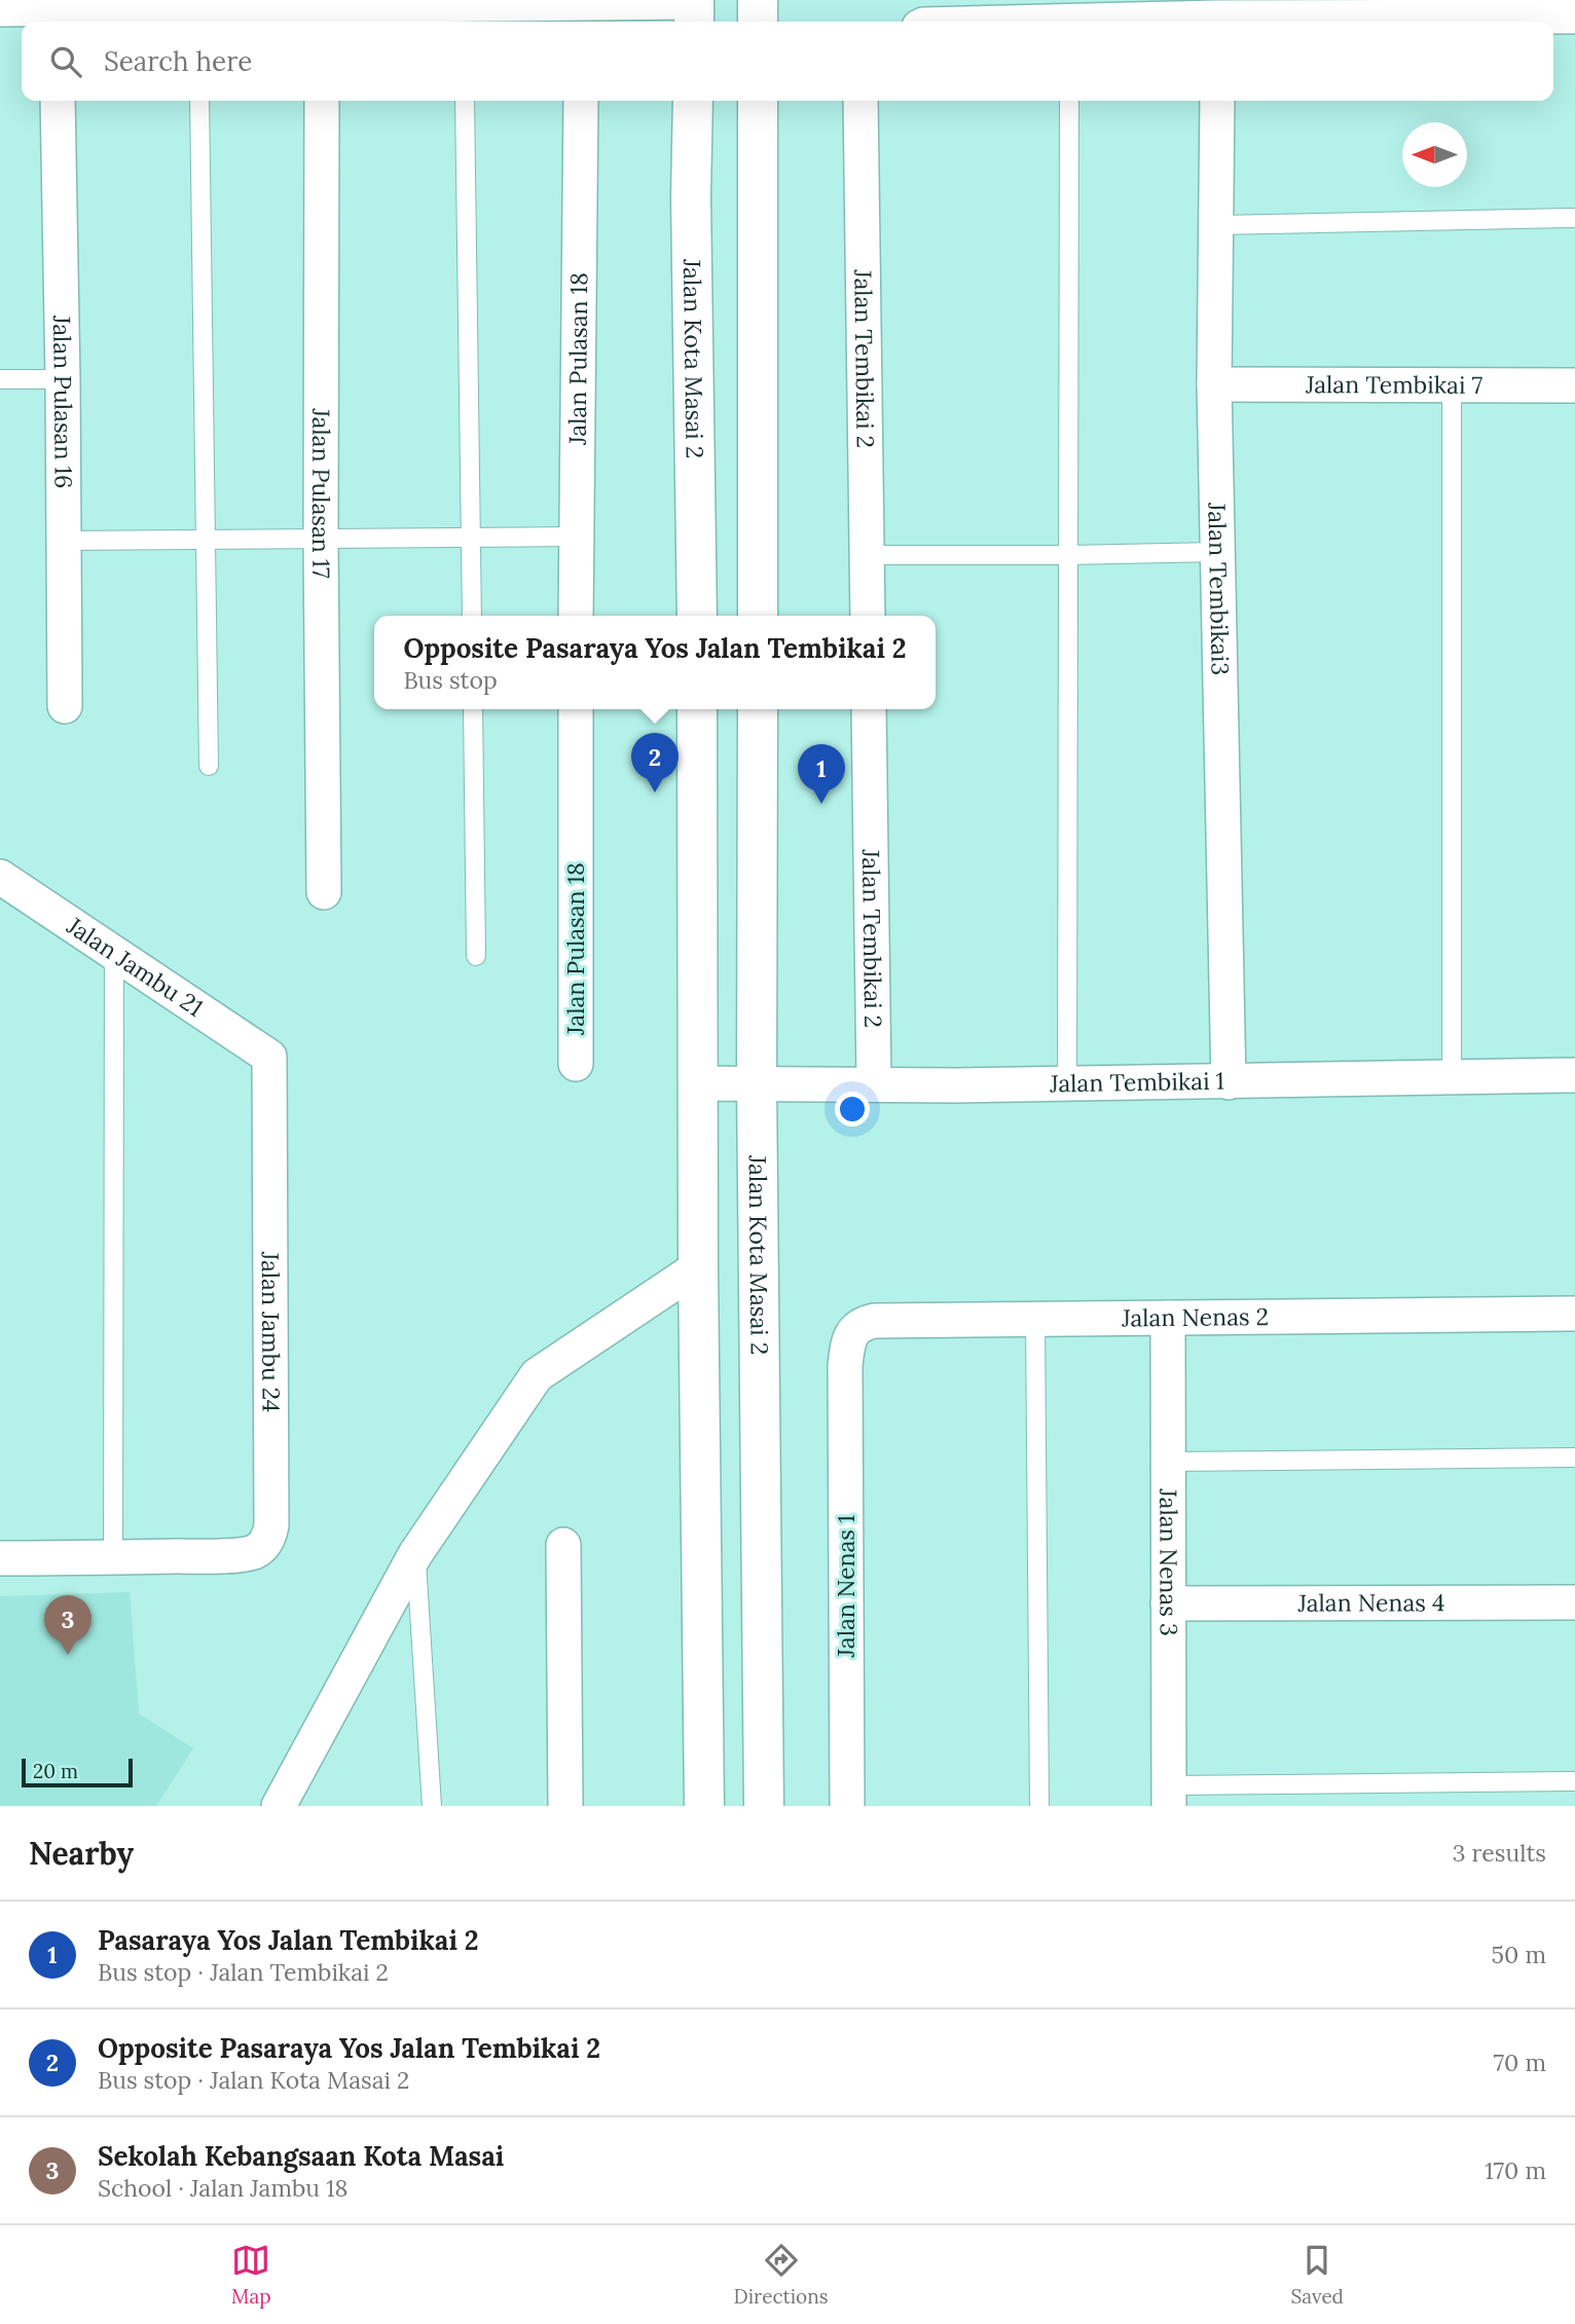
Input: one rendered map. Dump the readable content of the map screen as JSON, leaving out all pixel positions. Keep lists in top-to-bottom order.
{
  "streets": {
    "main road": ["Jalan Kota Masai 2"],
    "street": [
      "Jalan Pulasan 18",
      "Jalan Tembikai 2",
      "Jalan Tembikai 7",
      "Jalan Pulasan 16",
      "Jalan Pulasan 17",
      "Jalan Tembikai3",
      "Jalan Jambu 21",
      "Jalan Tembikai 1",
      "Jalan Nenas 2",
      "Jalan Jambu 24",
      "Jalan Nenas 3",
      "Jalan Nenas 1",
      "Jalan Nenas 4"
    ]
  },
  "crossings": [
    ["Jalan Kota Masai 2", "Jalan Tembikai 1"],
    ["Jalan Tembikai 2", "Jalan Tembikai 1"],
    ["Jalan Tembikai 7", "Jalan Tembikai3"],
    ["Jalan Tembikai3", "Jalan Tembikai 1"],
    ["Jalan Jambu 21", "Jalan Jambu 24"],
    ["Jalan Nenas 2", "Jalan Nenas 3"],
    ["Jalan Nenas 2", "Jalan Nenas 1"],
    ["Jalan Nenas 3", "Jalan Nenas 4"]
  ],
  "scale_bar": "20 m",
  "north": "left",
  "page": {
    "search": "Search here",
    "popup": ["Opposite Pasaraya Yos Jalan Tembikai 2", "Bus stop"],
    "pins": ["2", "1", "3"],
    "scale": "20 m",
    "heading": ["Nearby", "3 results"],
    "list": [
      {
        "mark": "1",
        "name": "Pasaraya Yos Jalan Tembikai 2",
        "note": "Bus stop · Jalan Tembikai 2",
        "value": "50 m"
      },
      {
        "mark": "2",
        "name": "Opposite Pasaraya Yos Jalan Tembikai 2",
        "note": "Bus stop · Jalan Kota Masai 2",
        "value": "70 m"
      },
      {
        "mark": "3",
        "name": "Sekolah Kebangsaan Kota Masai",
        "note": "School · Jalan Jambu 18",
        "value": "170 m"
      }
    ],
    "nav": ["Map", "Directions", "Saved"]
  }
}
